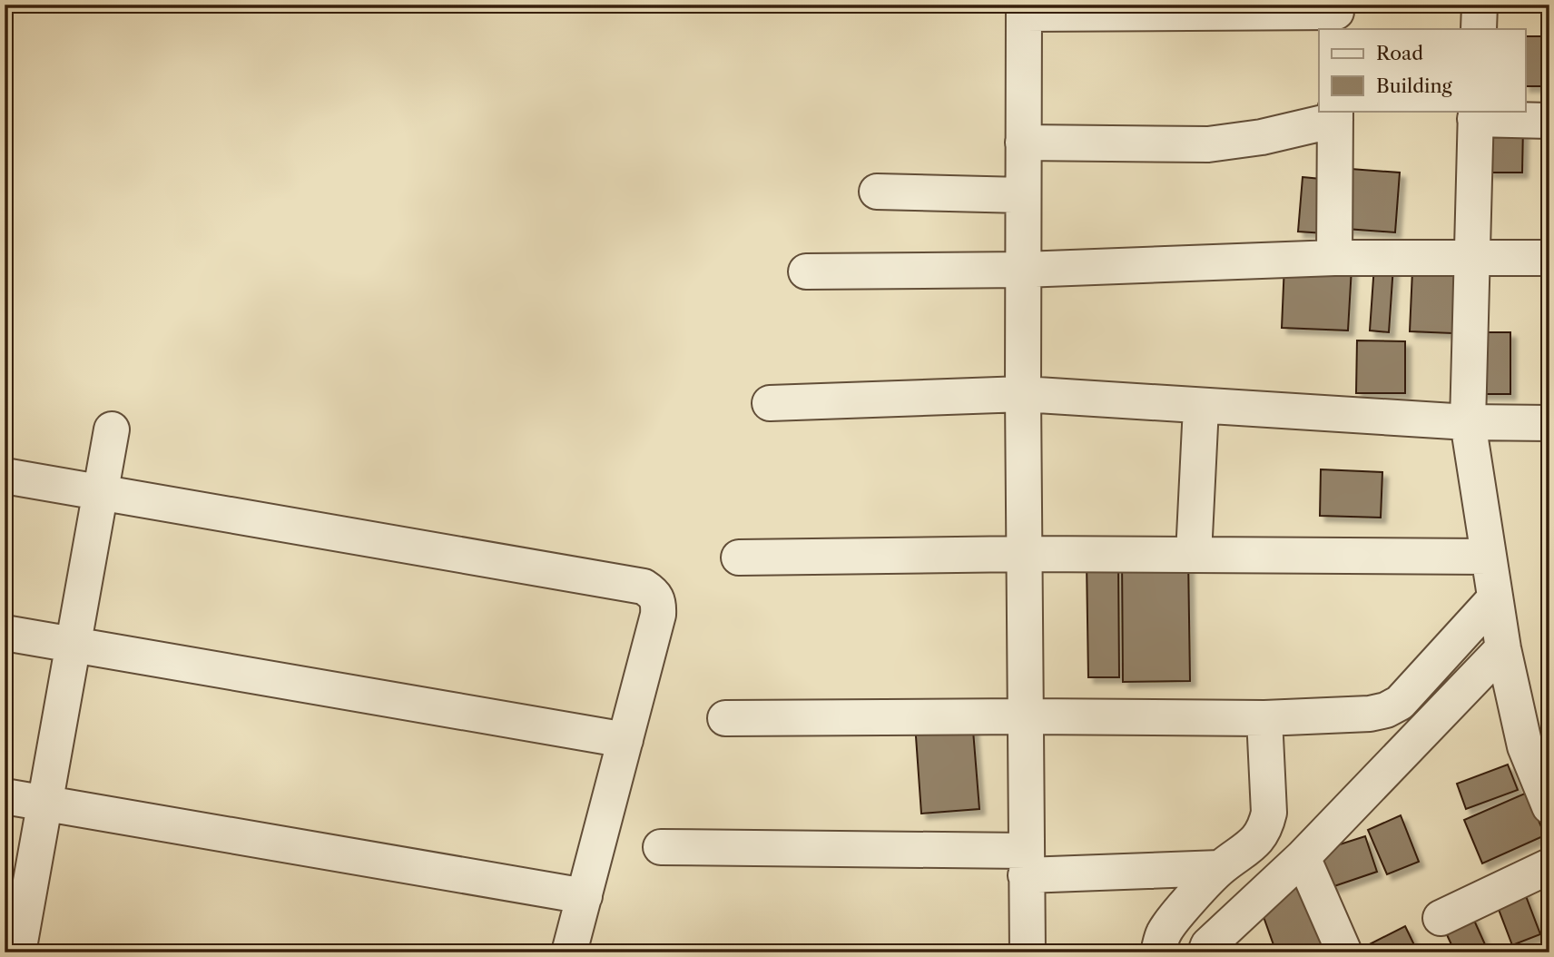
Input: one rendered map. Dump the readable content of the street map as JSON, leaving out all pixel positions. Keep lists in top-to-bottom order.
{
  "legend": ["Road", "Building"]
}
